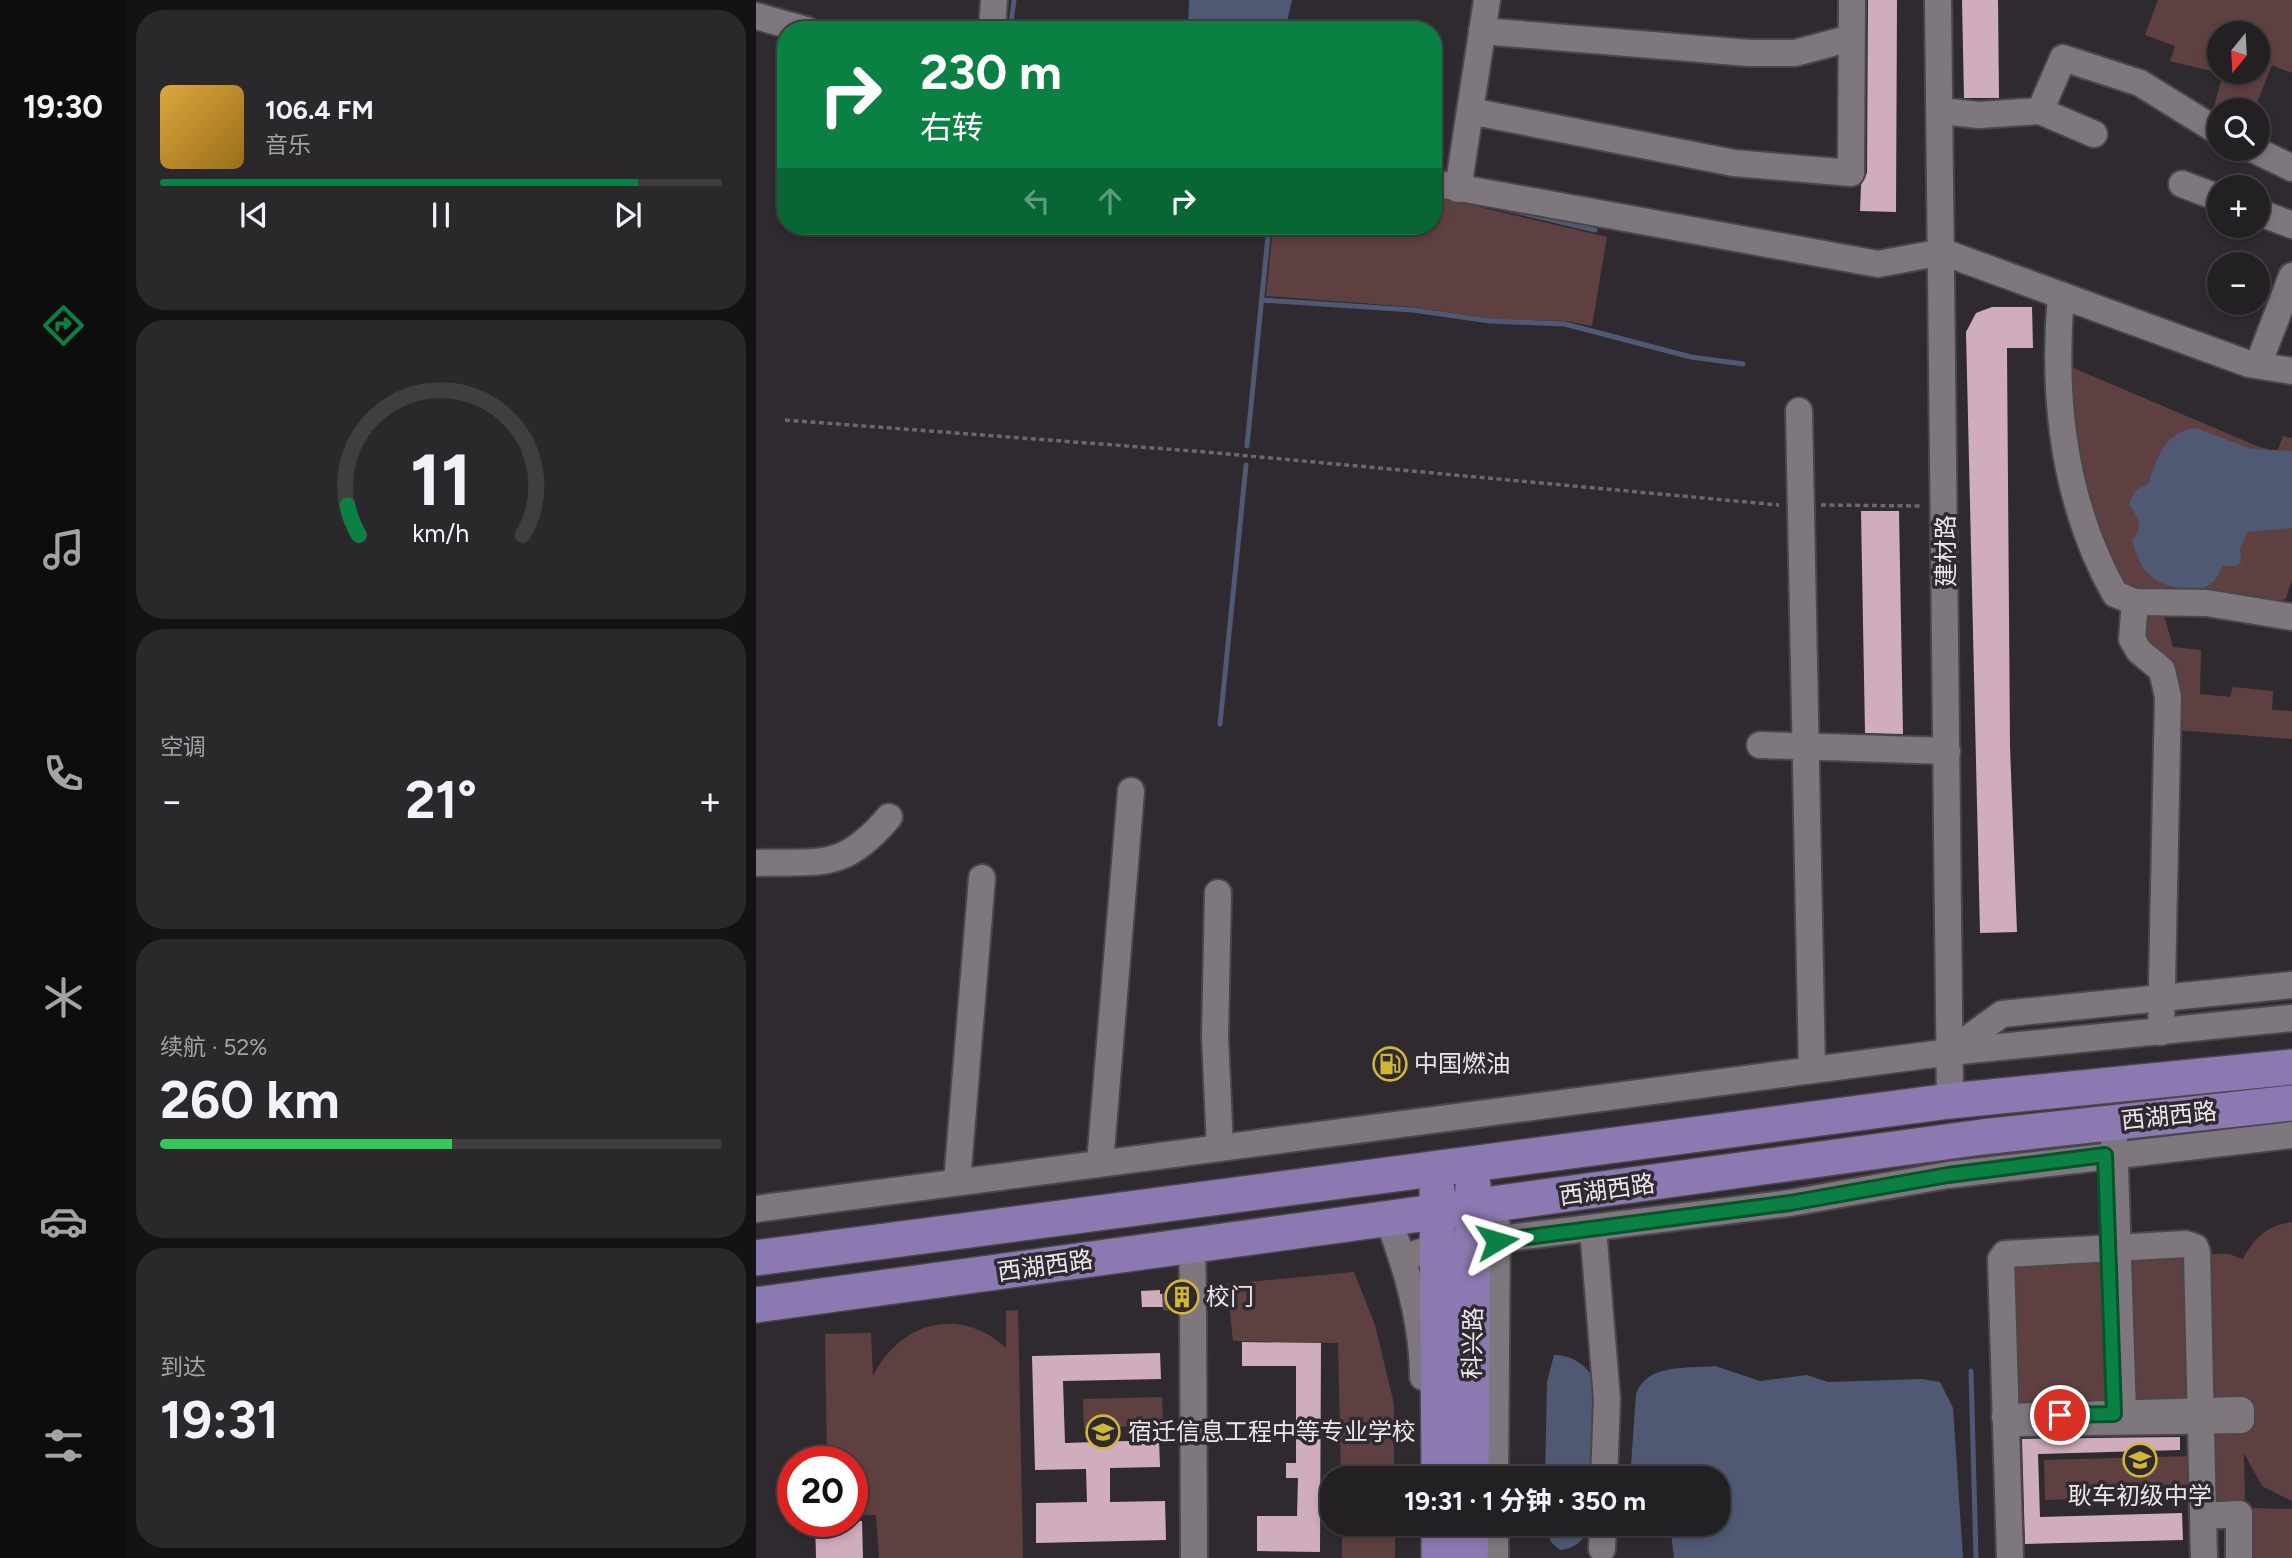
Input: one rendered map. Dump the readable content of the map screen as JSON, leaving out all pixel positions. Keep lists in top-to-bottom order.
{
  "streets": {
    "main road": ["西湖西路", "科兴路"],
    "street": ["建材路"]
  },
  "crossings": [
    ["建材路", "西湖西路"],
    ["西湖西路", "科兴路"]
  ],
  "places": {
    "fuel station": ["中国燃油"],
    "building": ["校门"],
    "school or university": ["宿迁信息工程中等专业学校", "耿车初级中学"]
  },
  "north": "bottom",
  "page": {
    "tabs": "19:30",
    "map_buttons": ["+", "−"],
    "turn": ["230 m", "右转"],
    "song": ["106.4 FM", "音乐"],
    "tile": [
      "空调",
      ["续航 · 52%", "260 km"],
      ["到达", "19:31"]
    ],
    "heat": ["−", "21°", "+"],
    "limit": "20",
    "trip": "19:31 · 1 分钟 · 350 m",
    "gauge": ["11", "km/h"]
  }
}
